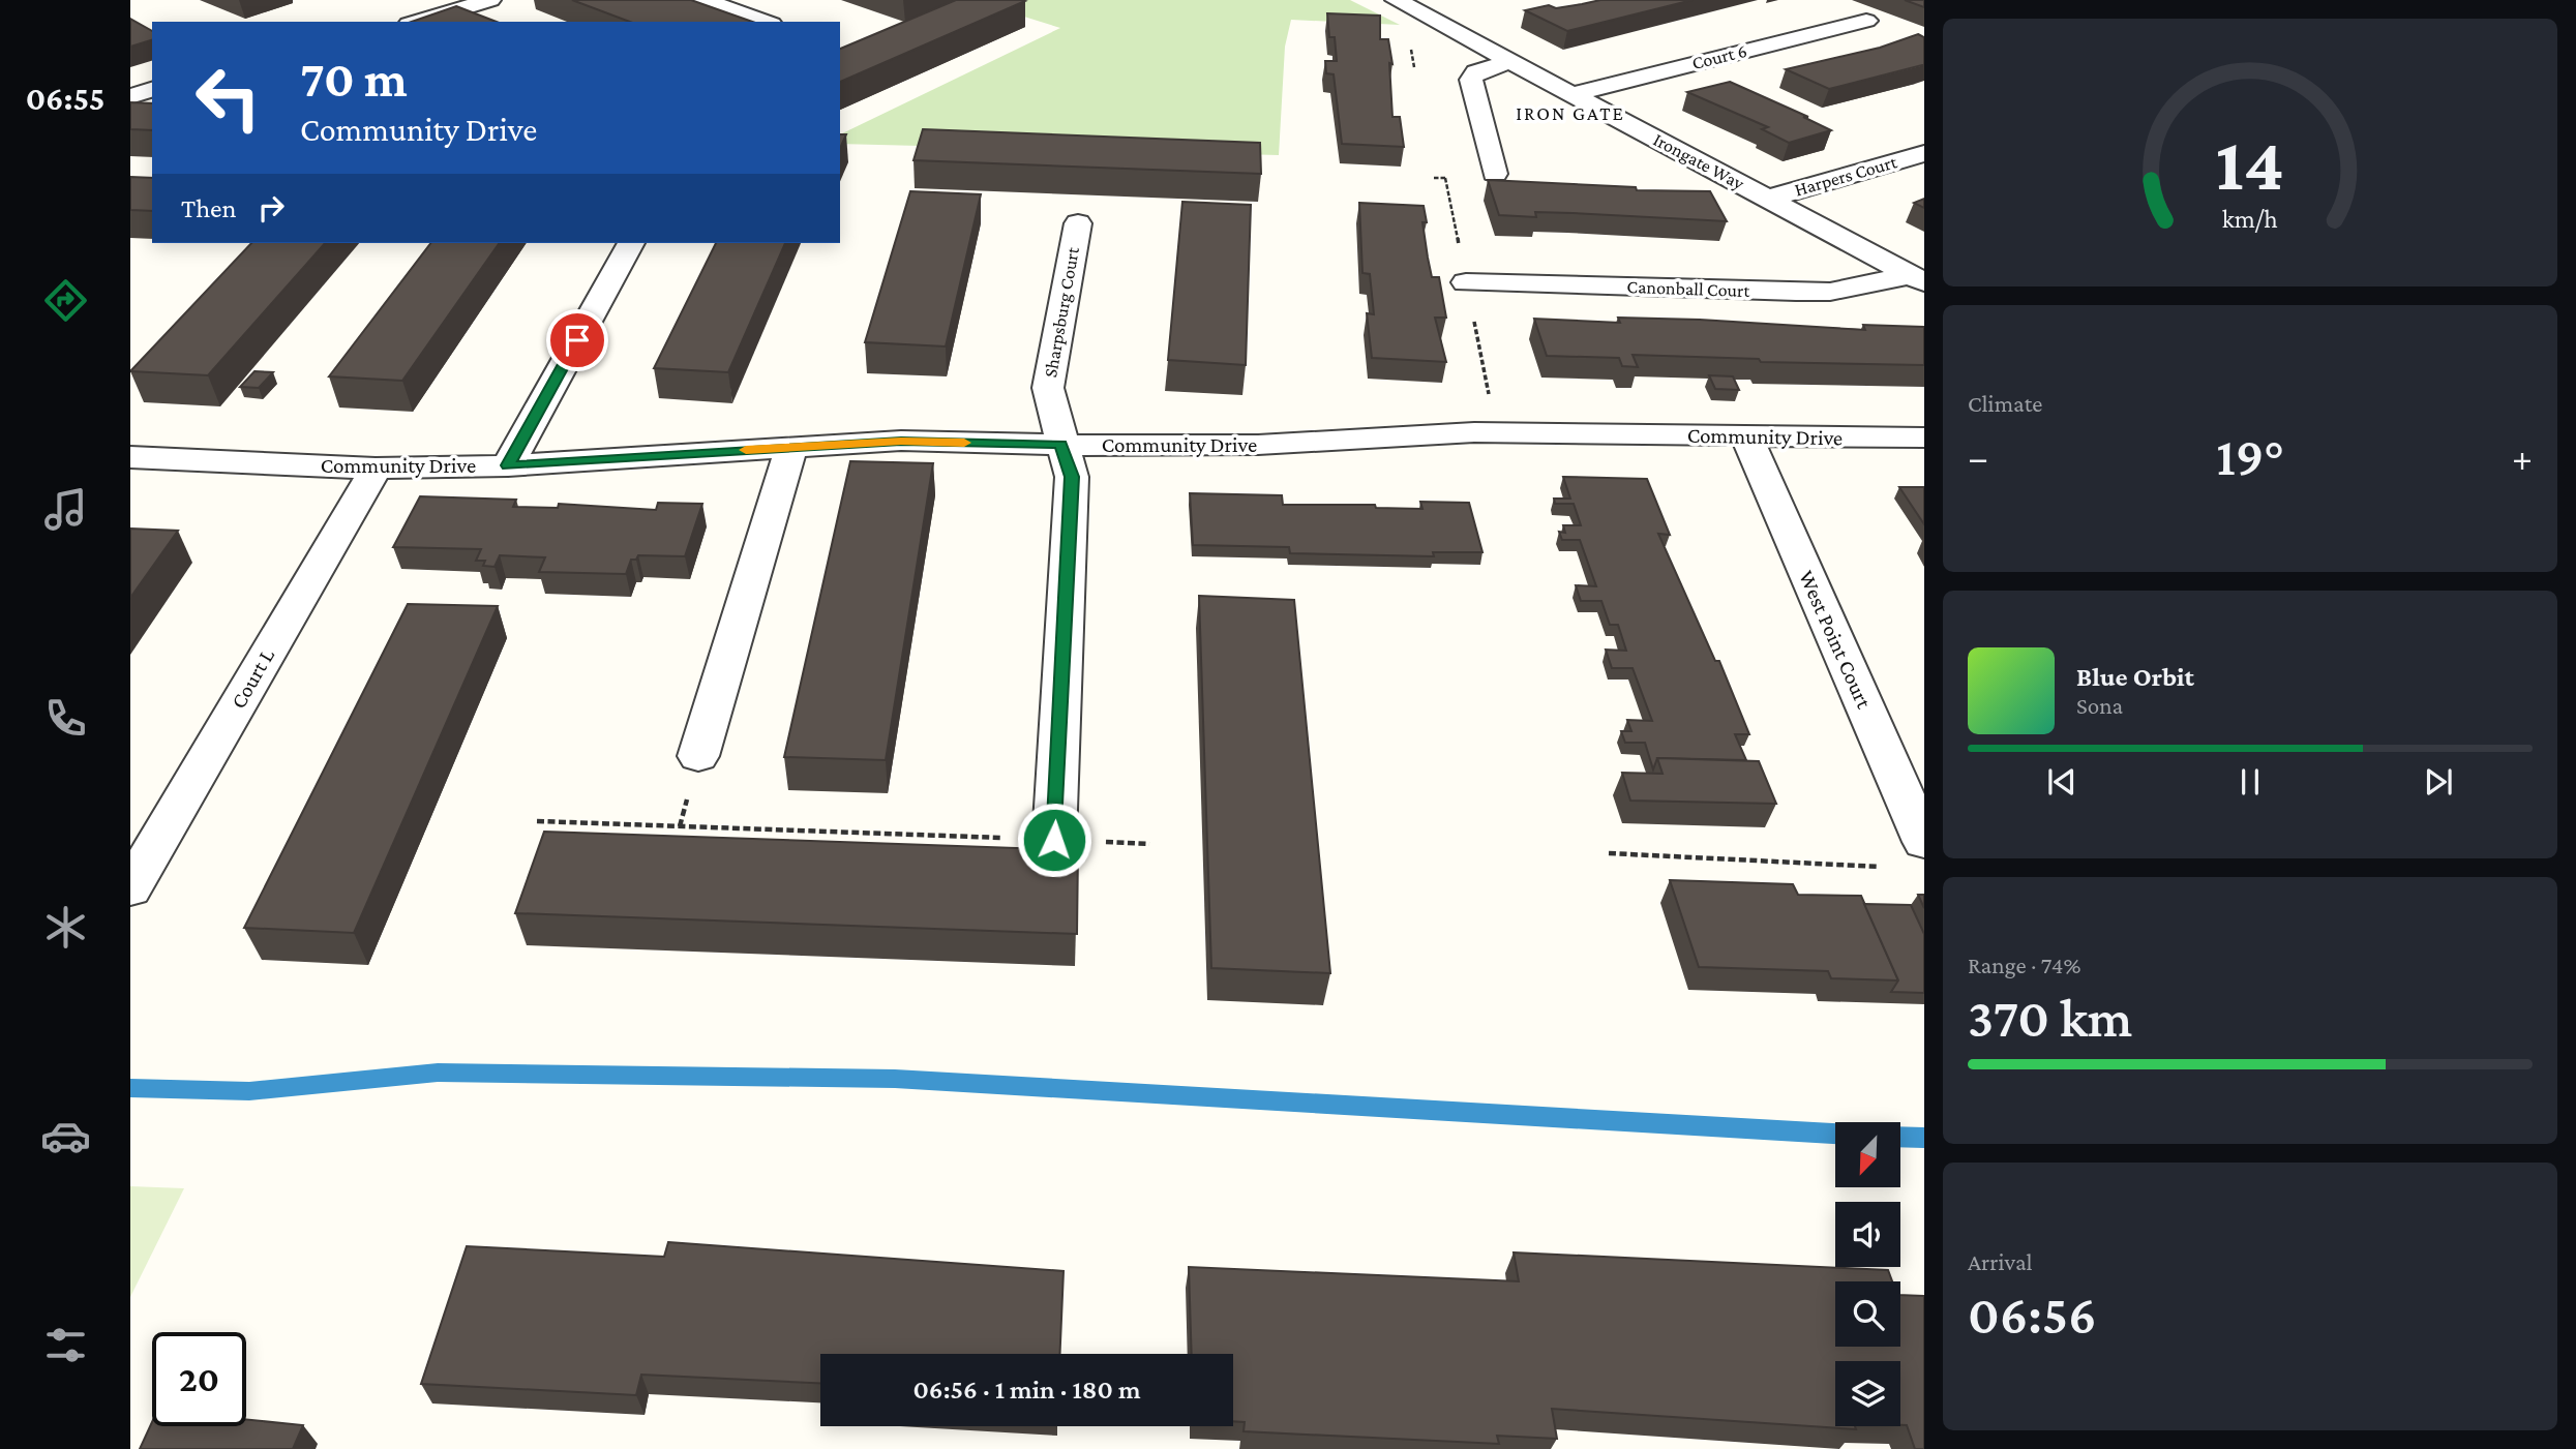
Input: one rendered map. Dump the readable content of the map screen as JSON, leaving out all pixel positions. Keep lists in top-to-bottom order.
{
  "streets": {
    "street": [
      "Court 6",
      "Irongate Way",
      "Harpers Court",
      "Canonball Court",
      "Sharpsburg Court",
      "Community Drive",
      "West Point Court",
      "Court L"
    ]
  },
  "crossings": [
    ["Court 6", "Irongate Way"],
    ["Irongate Way", "Harpers Court"],
    ["Irongate Way", "Canonball Court"],
    ["Sharpsburg Court", "Community Drive"],
    ["Community Drive", "West Point Court"],
    ["Community Drive", "Court L"]
  ],
  "districts": ["IRON GATE"],
  "north": "bottom left",
  "page": {
    "tabs": "06:55",
    "turn": ["70 m", "Community Drive"],
    "then": "Then",
    "tile": [
      "Climate",
      ["Range · 74%", "370 km"],
      ["Arrival", "06:56"]
    ],
    "heat": ["−", "19°", "+"],
    "song": ["Blue Orbit", "Sona"],
    "limit": "20",
    "trip": "06:56 · 1 min · 180 m",
    "gauge": ["14", "km/h"]
  }
}
